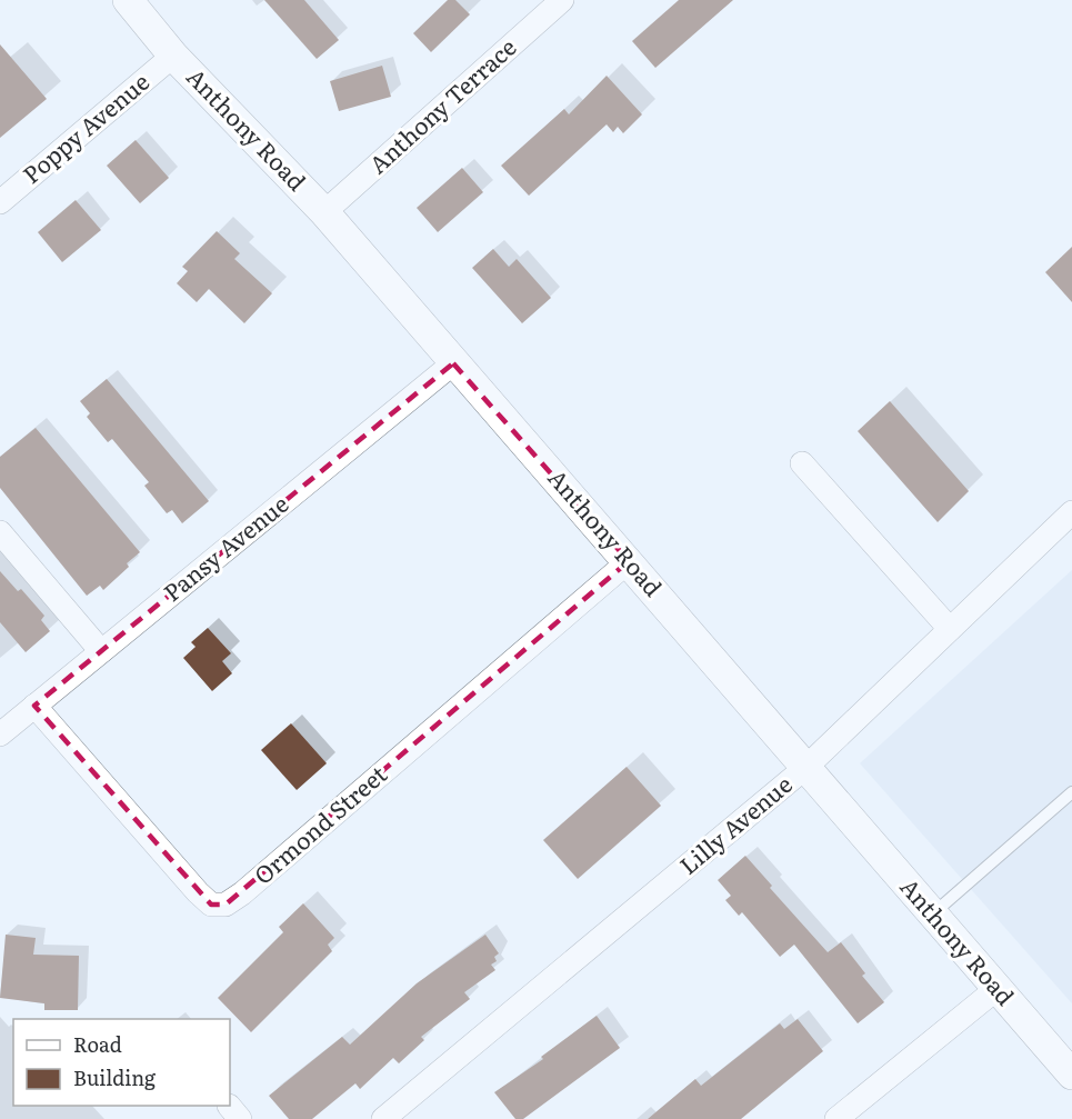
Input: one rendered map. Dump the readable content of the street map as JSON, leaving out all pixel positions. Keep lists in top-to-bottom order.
{
  "streets": {
    "street": [
      "Anthony Terrace",
      "Poppy Avenue",
      "Anthony Road",
      "Pansy Avenue",
      "Ormond Street",
      "Lilly Avenue"
    ]
  },
  "crossings": [
    ["Anthony Terrace", "Anthony Road"],
    ["Poppy Avenue", "Anthony Road"],
    ["Anthony Road", "Pansy Avenue"],
    ["Anthony Road", "Ormond Street"],
    ["Anthony Road", "Lilly Avenue"],
    ["Pansy Avenue", "Ormond Street"]
  ],
  "legend": ["Road", "Building"]
}
